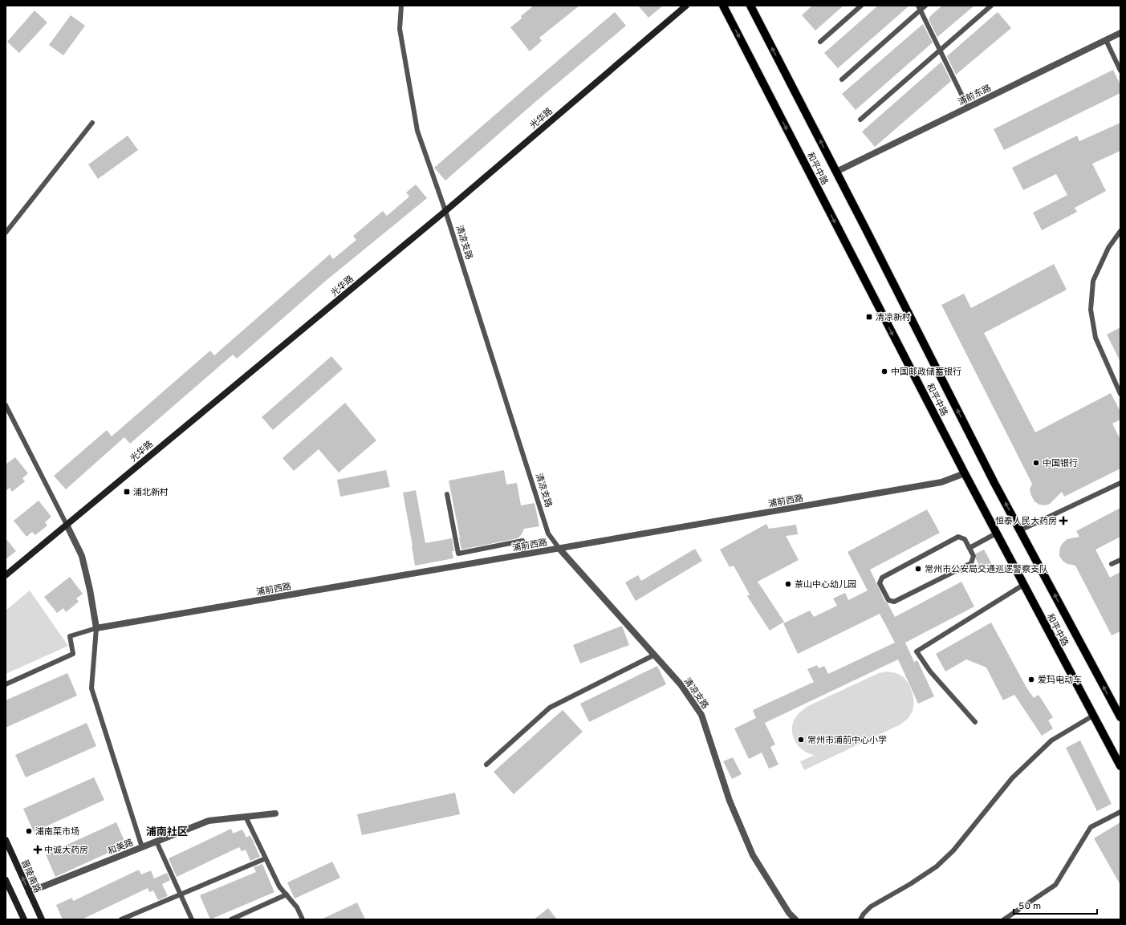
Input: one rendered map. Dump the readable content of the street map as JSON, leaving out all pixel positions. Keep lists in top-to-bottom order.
{
  "streets": {
    "main road": ["光华路", "和平中路", "晋陵南路"],
    "street": [
      "浦前东路",
      "清凉支路",
      "浦前西路",
      "和美路"
    ]
  },
  "crossings": [
    ["浦前东路", "和平中路"],
    ["光华路", "清凉支路"],
    ["和平中路", "浦前西路"],
    ["清凉支路", "浦前西路"],
    ["和美路", "晋陵南路"]
  ],
  "districts": ["浦南社区"],
  "places": {
    "transit": ["清凉新村", "浦北新村"],
    "other": [
      "中国邮政储蓄银行",
      "中国银行",
      "常州市公安局交通巡逻警察支队",
      "茶山中心幼儿园",
      "爱玛电动车",
      "常州市浦前中心小学",
      "浦南菜市场"
    ],
    "health": ["恒泰人民大药房", "中诚大药房"]
  },
  "scale_bar": "50 m"
}
